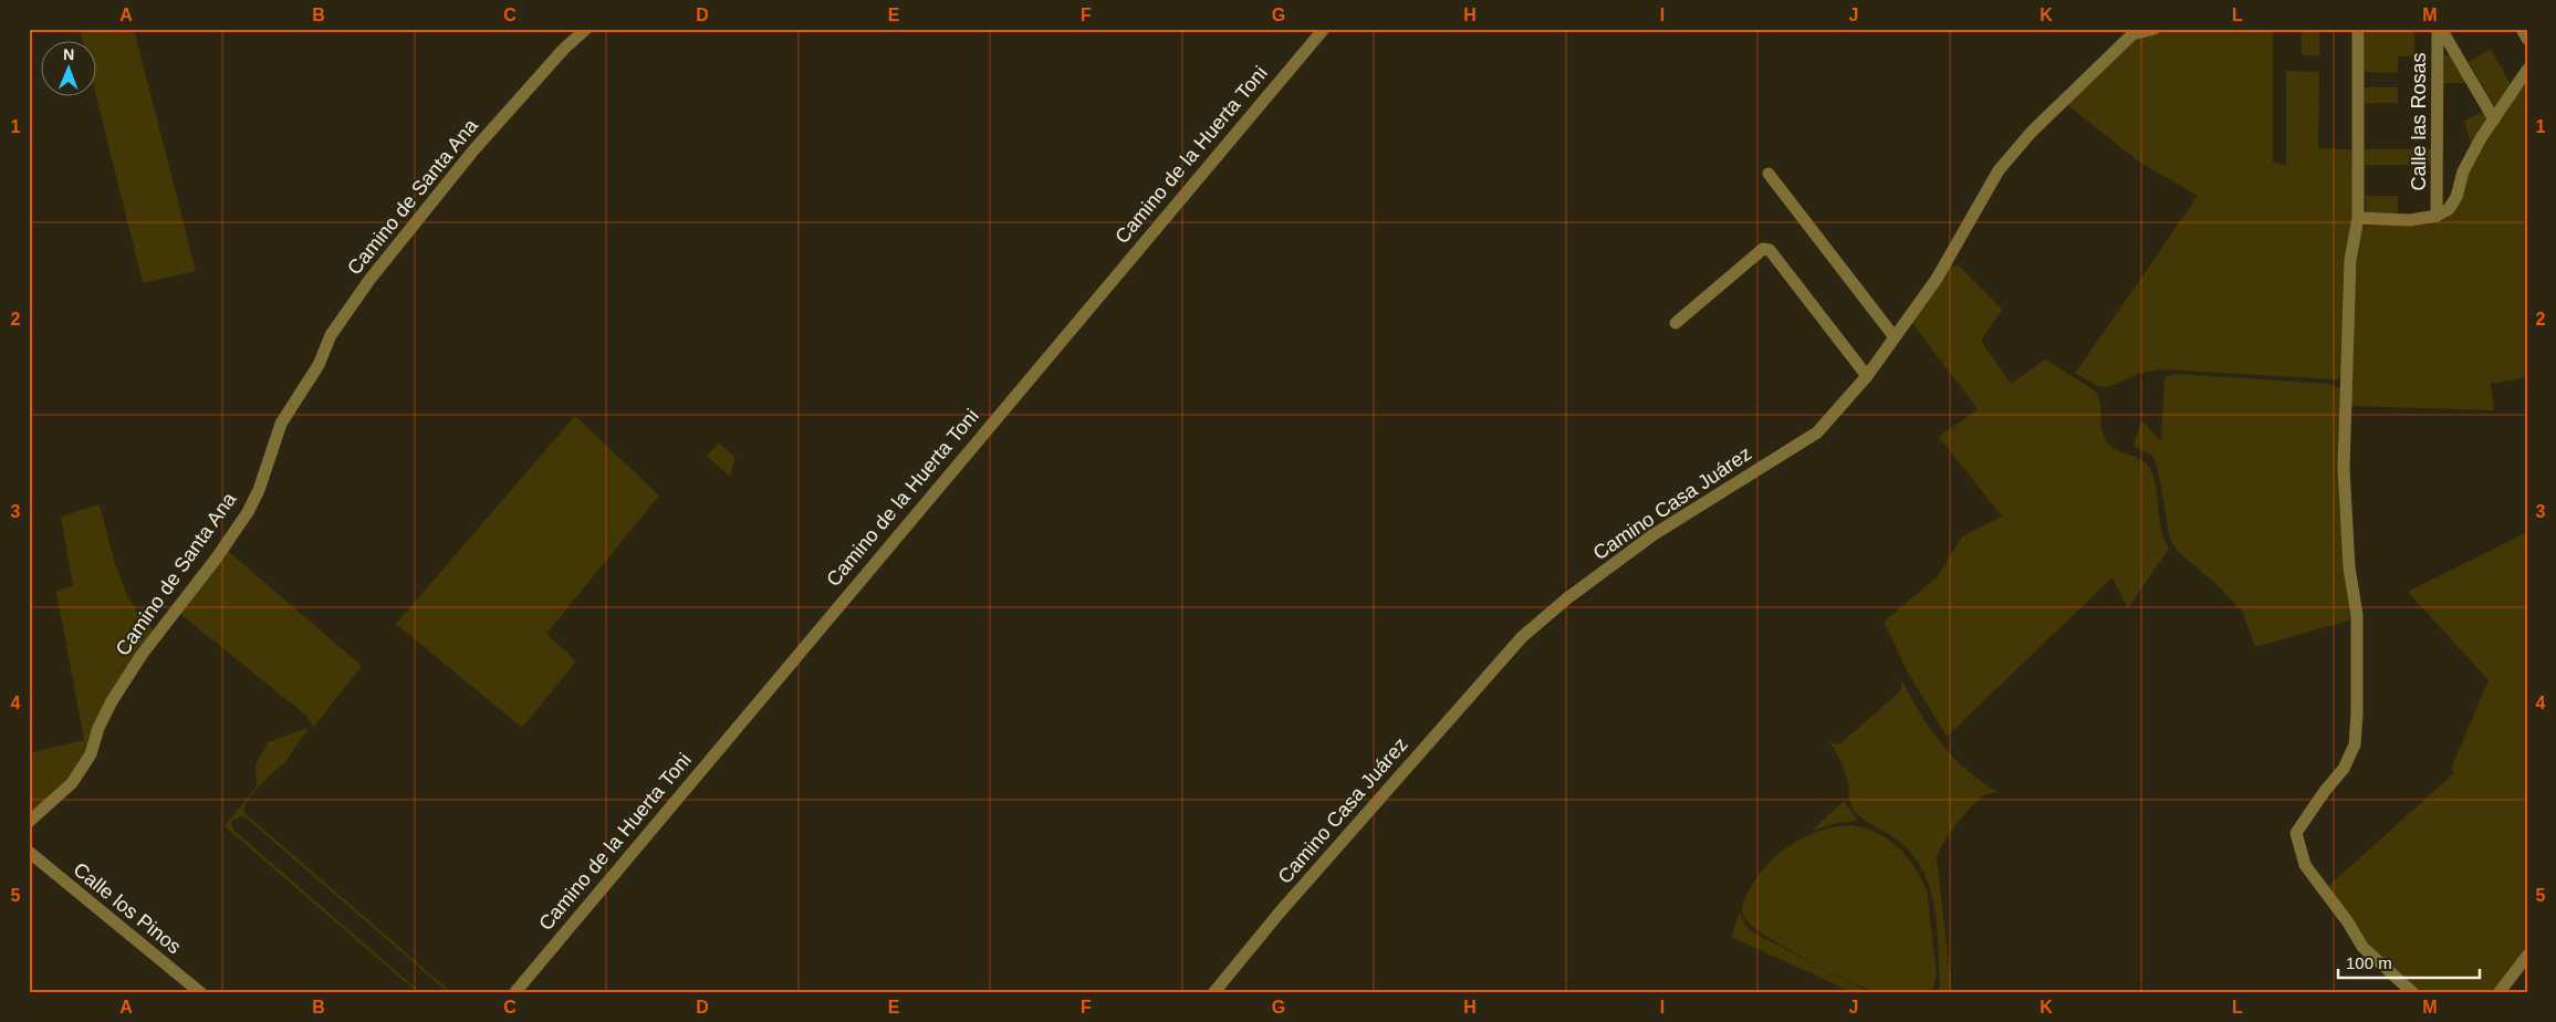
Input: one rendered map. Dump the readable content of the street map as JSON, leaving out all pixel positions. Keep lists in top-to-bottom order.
{
  "streets": {
    "street": [
      "Calle las Rosas",
      "Camino de la Huerta Toni",
      "Camino de Santa Ana",
      "Camino Casa Juárez",
      "Calle los Pinos"
    ]
  },
  "scale_bar": "100 m",
  "north": "top",
  "grid": {
    "columns": [
      "A",
      "B",
      "C",
      "D",
      "E",
      "F",
      "G",
      "H",
      "I",
      "J",
      "K",
      "L",
      "M"
    ],
    "rows": [
      "1",
      "2",
      "3",
      "4",
      "5"
    ]
  }
}
